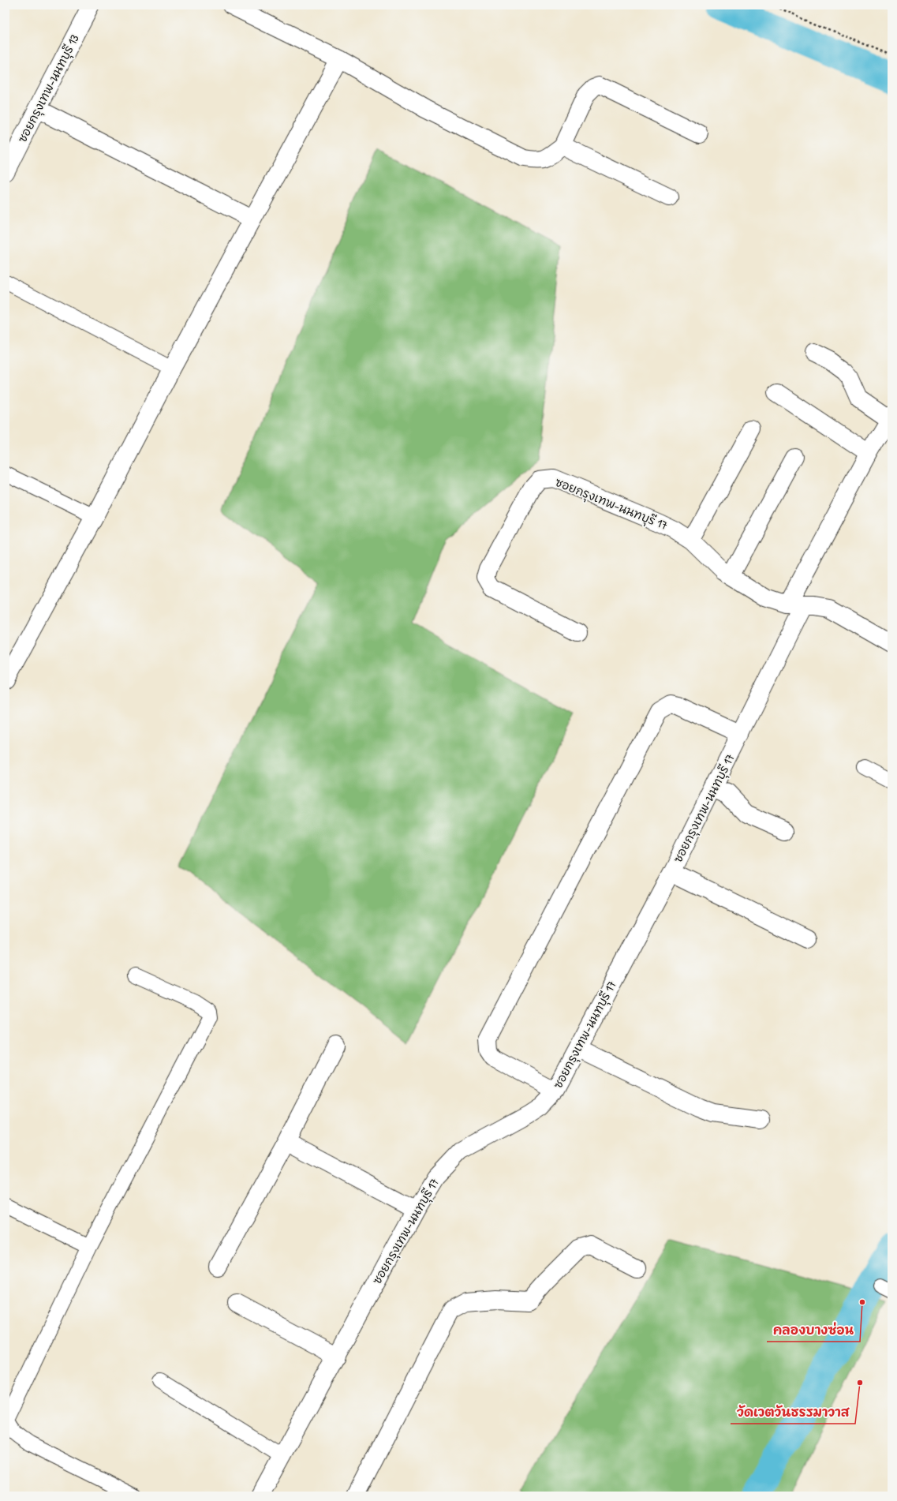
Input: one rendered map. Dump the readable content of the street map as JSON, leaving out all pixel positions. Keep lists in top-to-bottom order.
{
  "streets": {
    "street": ["ซอยกรุงเทพ-นนทบุรี 13", "ซอยกรุงเทพ-นนทบุรี 17"]
  },
  "places": ["คลองบางซ่อน", "วัดเวตวันธรรมาวาส"]
}
